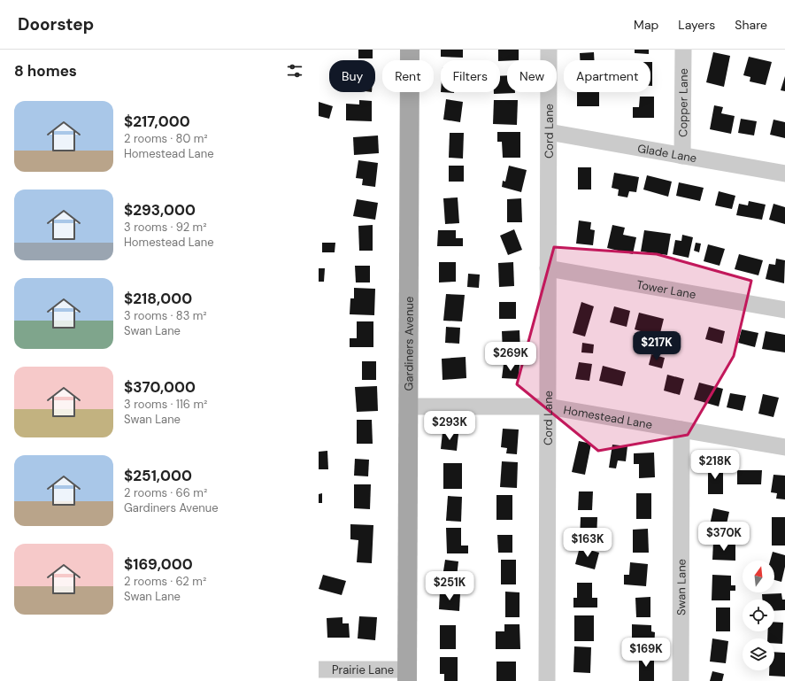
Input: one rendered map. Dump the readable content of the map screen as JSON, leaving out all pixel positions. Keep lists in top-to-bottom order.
{
  "streets": {
    "main road": ["Gardiners Avenue"],
    "street": [
      "Copper Lane",
      "Cord Lane",
      "Glade Lane",
      "Tower Lane",
      "Homestead Lane",
      "Swan Lane",
      "Prairie Lane"
    ]
  },
  "crossings": [
    ["Copper Lane", "Glade Lane"],
    ["Cord Lane", "Glade Lane"],
    ["Cord Lane", "Tower Lane"],
    ["Cord Lane", "Homestead Lane"],
    ["Gardiners Avenue", "Homestead Lane"],
    ["Gardiners Avenue", "Prairie Lane"],
    ["Homestead Lane", "Swan Lane"]
  ],
  "north": "top",
  "page": {
    "header": "Doorstep",
    "nav": ["Map", "Layers", "Share"],
    "heading": "8 homes",
    "chip": [
      "Buy",
      "Rent",
      "Filters",
      "New",
      "Apartment"
    ],
    "list": [
      {
        "name": "$217,000",
        "note": "2 rooms · 80 m² · Homestead Lane"
      },
      {
        "name": "$293,000",
        "note": "3 rooms · 92 m² · Homestead Lane"
      },
      {
        "name": "$218,000",
        "note": "3 rooms · 83 m² · Swan Lane"
      },
      {
        "name": "$370,000",
        "note": "3 rooms · 116 m² · Swan Lane"
      },
      {
        "name": "$251,000",
        "note": "2 rooms · 66 m² · Gardiners Avenue"
      },
      {
        "name": "$169,000",
        "note": "2 rooms · 62 m² · Swan Lane"
      }
    ],
    "price": [
      "$217K",
      "$269K",
      "$293K",
      "$218K",
      "$370K",
      "$163K",
      "$251K",
      "$169K"
    ]
  }
}
